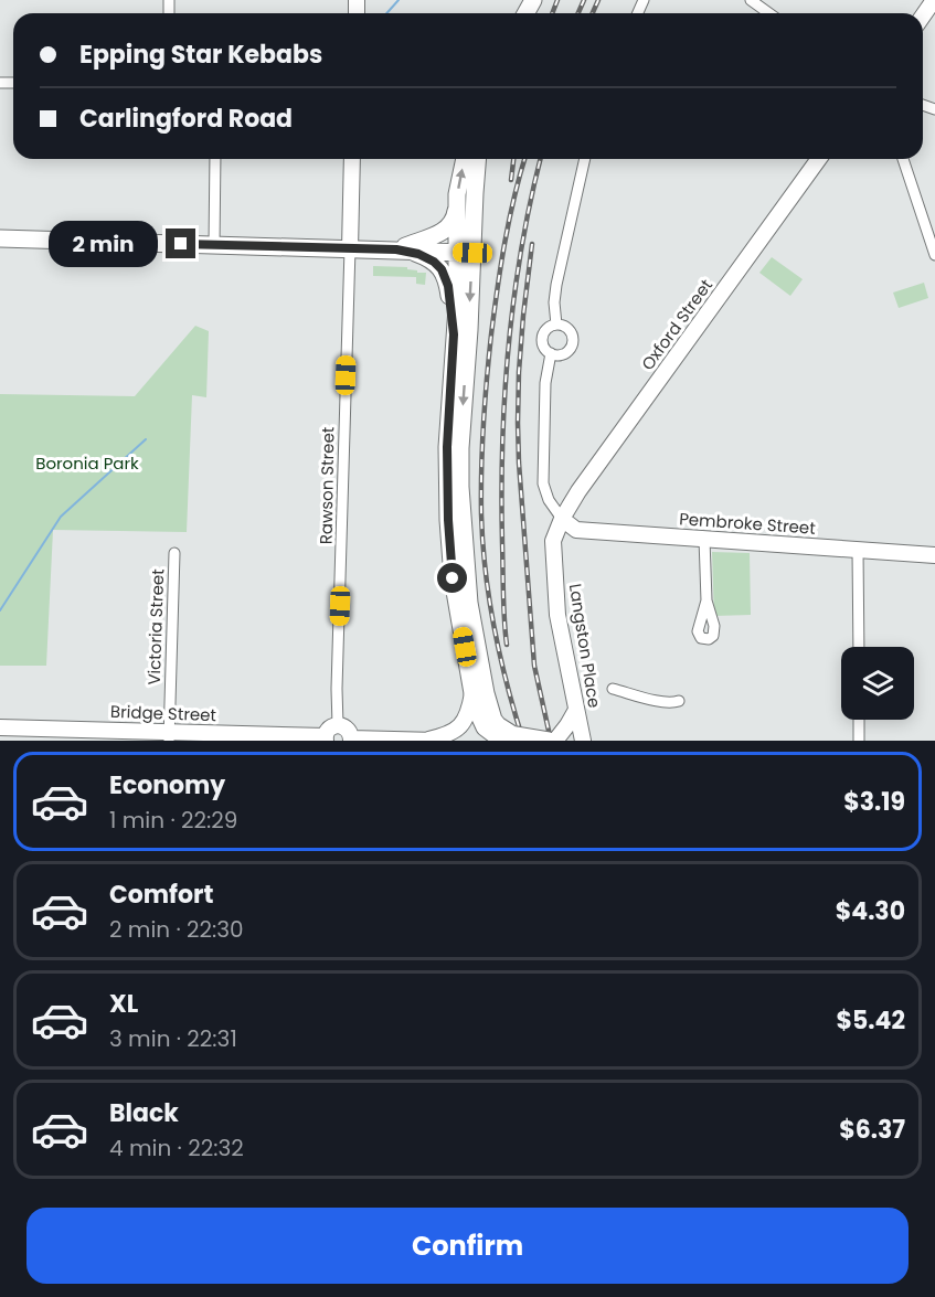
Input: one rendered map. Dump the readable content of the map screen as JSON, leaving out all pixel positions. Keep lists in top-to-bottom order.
{
  "streets": {
    "street": [
      "Oxford Street",
      "Rawson Street",
      "Pembroke Street",
      "Victoria Street",
      "Langston Place",
      "Bridge Street"
    ]
  },
  "crossings": [
    ["Oxford Street", "Pembroke Street"],
    ["Oxford Street", "Langston Place"],
    ["Pembroke Street", "Langston Place"],
    ["Victoria Street", "Bridge Street"]
  ],
  "parks": ["Boronia Park"],
  "page": {
    "banner": ["Epping Star Kebabs", "Carlingford Road"],
    "bubble": "2 min",
    "list": [
      {
        "name": "Economy",
        "note": "1 min · 22:29",
        "value": "$3.19"
      },
      {
        "name": "Comfort",
        "note": "2 min · 22:30",
        "value": "$4.30"
      },
      {
        "name": "XL",
        "note": "3 min · 22:31",
        "value": "$5.42"
      },
      {
        "name": "Black",
        "note": "4 min · 22:32",
        "value": "$6.37"
      }
    ],
    "buttons": "Confirm"
  }
}
